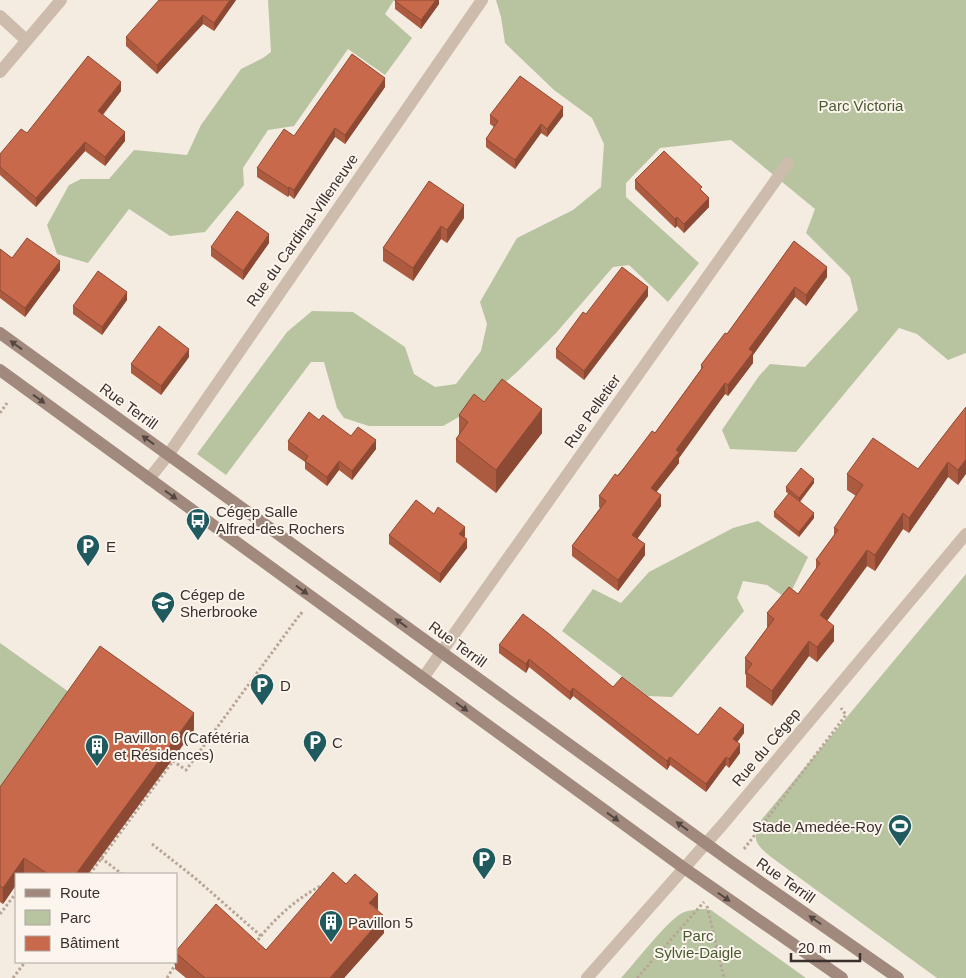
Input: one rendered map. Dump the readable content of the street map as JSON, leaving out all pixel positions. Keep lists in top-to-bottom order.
{
  "streets": {
    "street": [
      "Rue du Cardinal-Villeneuve",
      "Rue Terrill",
      "Rue Pelletier",
      "Rue du Cégep"
    ]
  },
  "crossings": [
    ["Rue du Cardinal-Villeneuve", "Rue Terrill"],
    ["Rue Terrill", "Rue Pelletier"],
    ["Rue Terrill", "Rue du Cégep"]
  ],
  "parks": ["Parc Victoria", "Parc Sylvie-Daigle"],
  "places": {
    "bus stop": ["Cégep Salle Alfred-des Rochers"],
    "parking": [
      "E",
      "D",
      "C",
      "B"
    ],
    "school or university": ["Cégep de Sherbrooke"],
    "building": ["Pavillon 6 (Cafétéria et Résidences)", "Pavillon 5"],
    "sports": ["Stade Amedée-Roy"]
  },
  "legend": ["Route", "Parc", "Bâtiment"],
  "scale_bar": "20 m"
}
